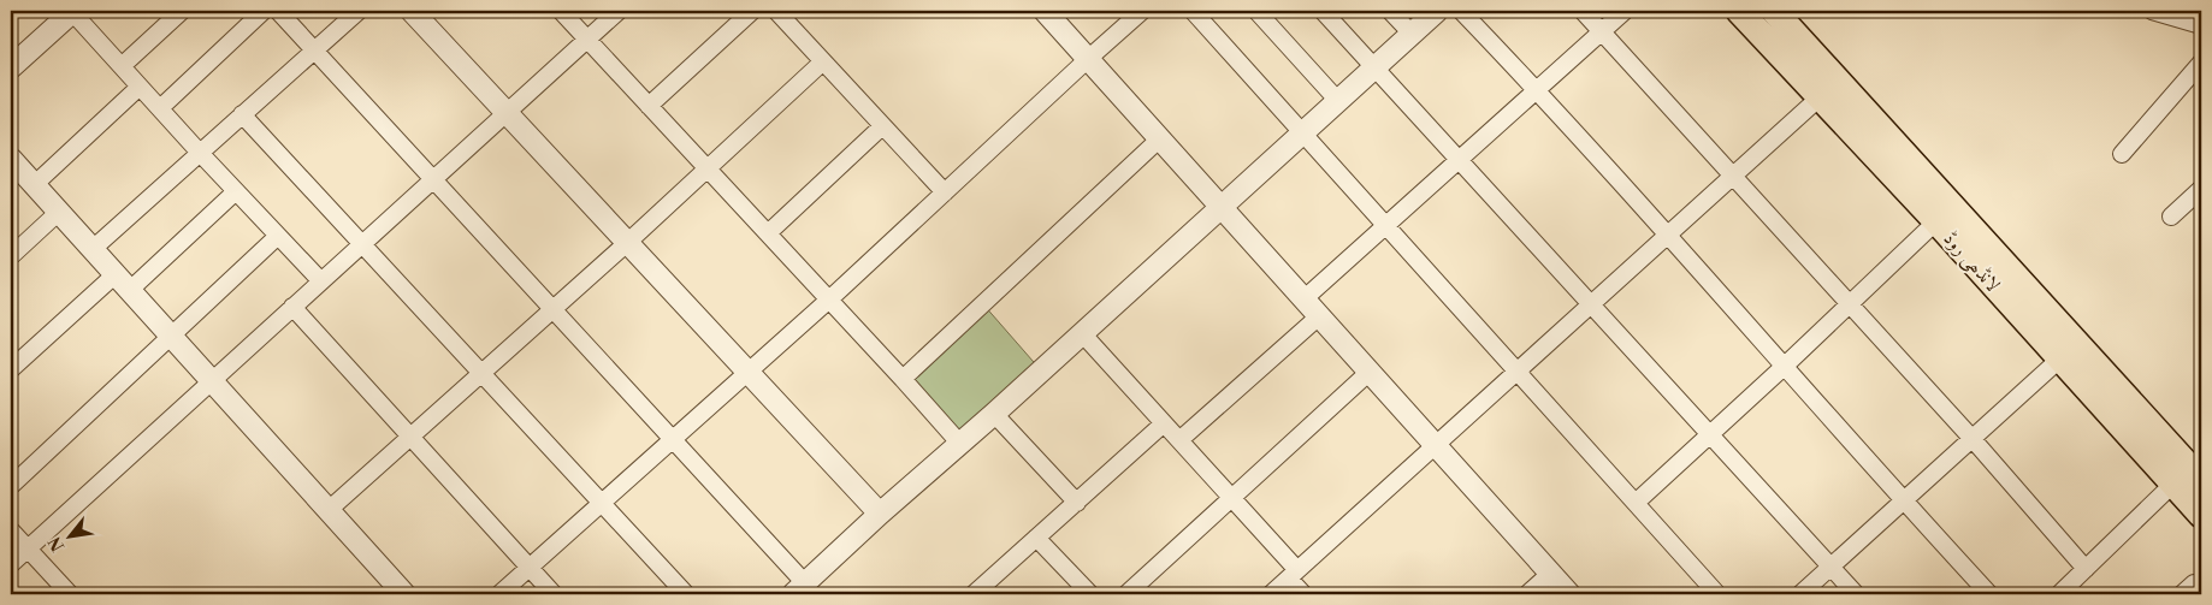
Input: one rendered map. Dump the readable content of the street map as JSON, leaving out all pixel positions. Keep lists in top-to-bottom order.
{
  "streets": {
    "main road": ["لانڈھی روڈ"]
  },
  "north": "bottom left"
}
